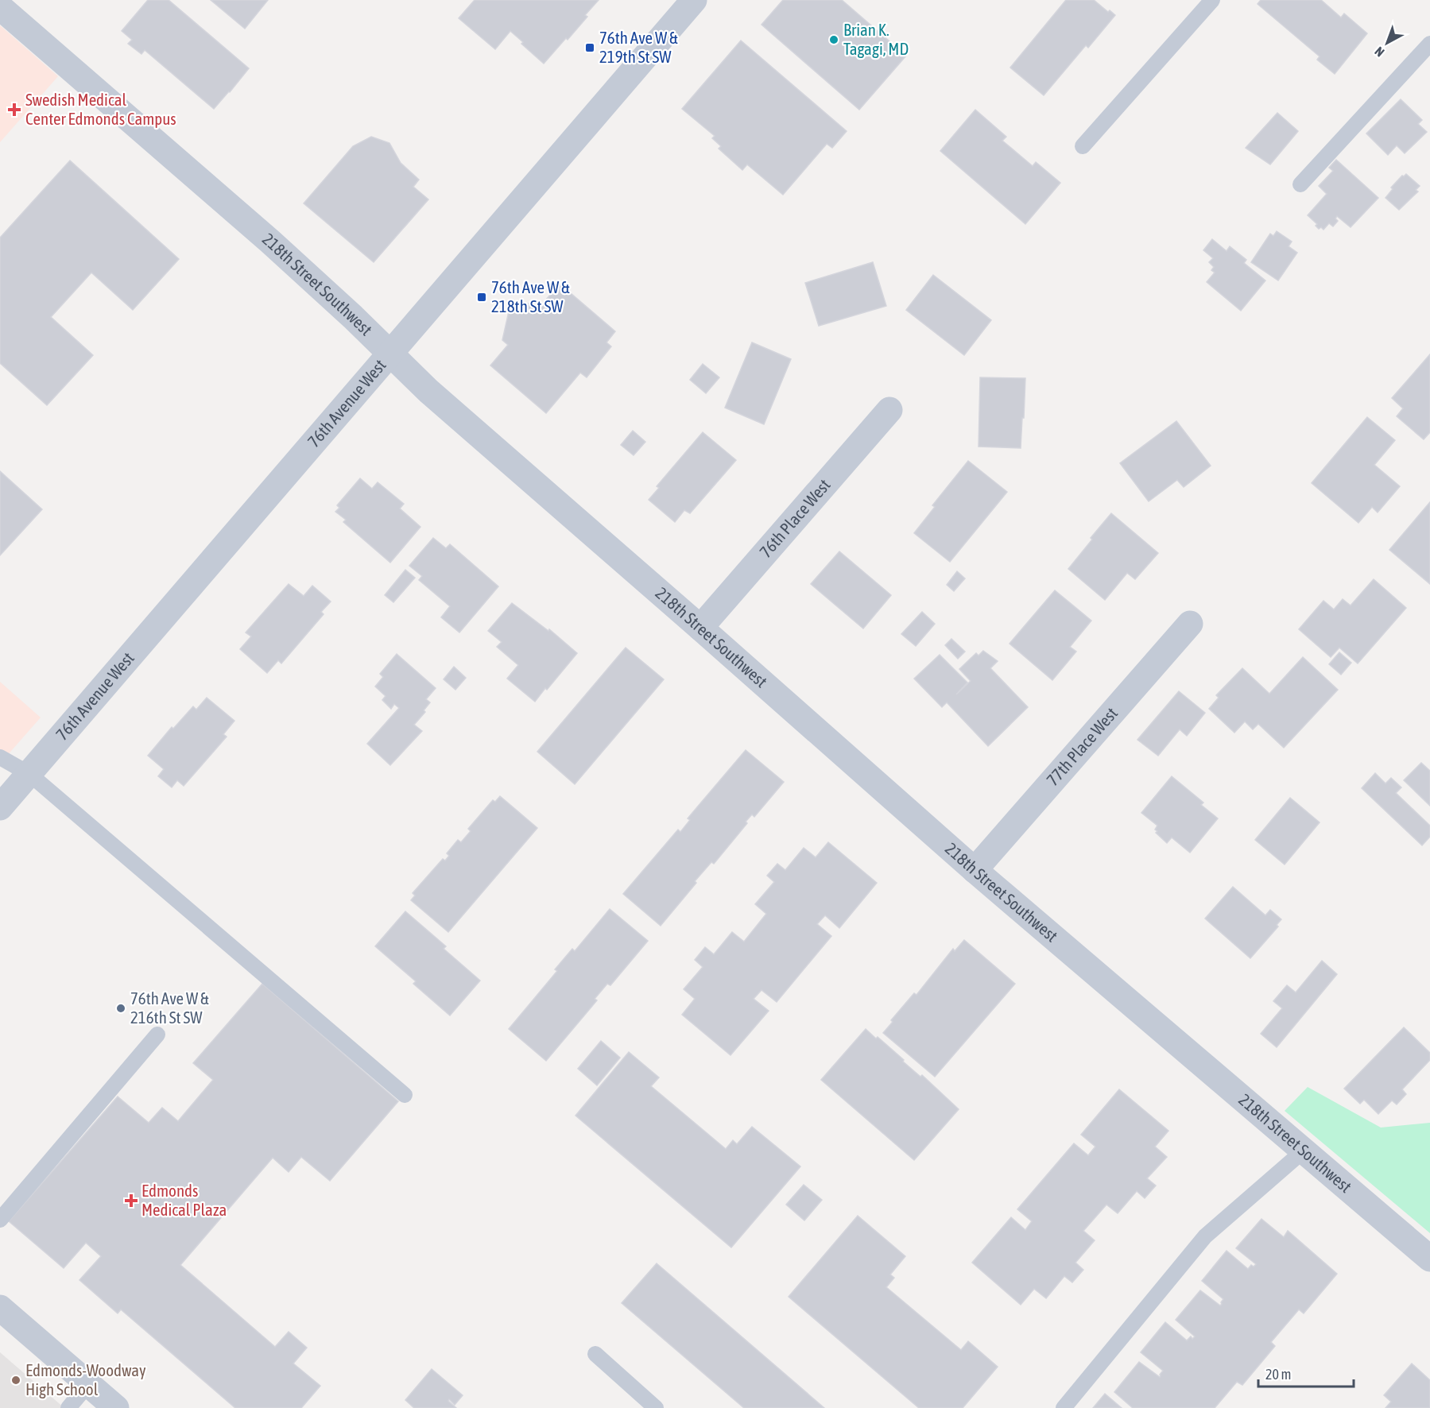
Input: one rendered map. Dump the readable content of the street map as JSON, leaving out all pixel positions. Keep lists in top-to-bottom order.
{
  "streets": {
    "street": [
      "218th Street Southwest",
      "76th Avenue West",
      "76th Place West",
      "77th Place West"
    ]
  },
  "crossings": [
    ["218th Street Southwest", "76th Avenue West"],
    ["218th Street Southwest", "76th Place West"],
    ["218th Street Southwest", "77th Place West"]
  ],
  "places": {
    "other": ["Brian K. Tagagi, MD", "76th Ave W & 216th St SW", "Edmonds-Woodway High School"],
    "transit": ["76th Ave W & 219th St SW", "76th Ave W & 218th St SW"],
    "health": ["Swedish Medical Center Edmonds Campus", "Edmonds Medical Plaza"]
  },
  "scale_bar": "20 m",
  "north": "bottom left"
}
